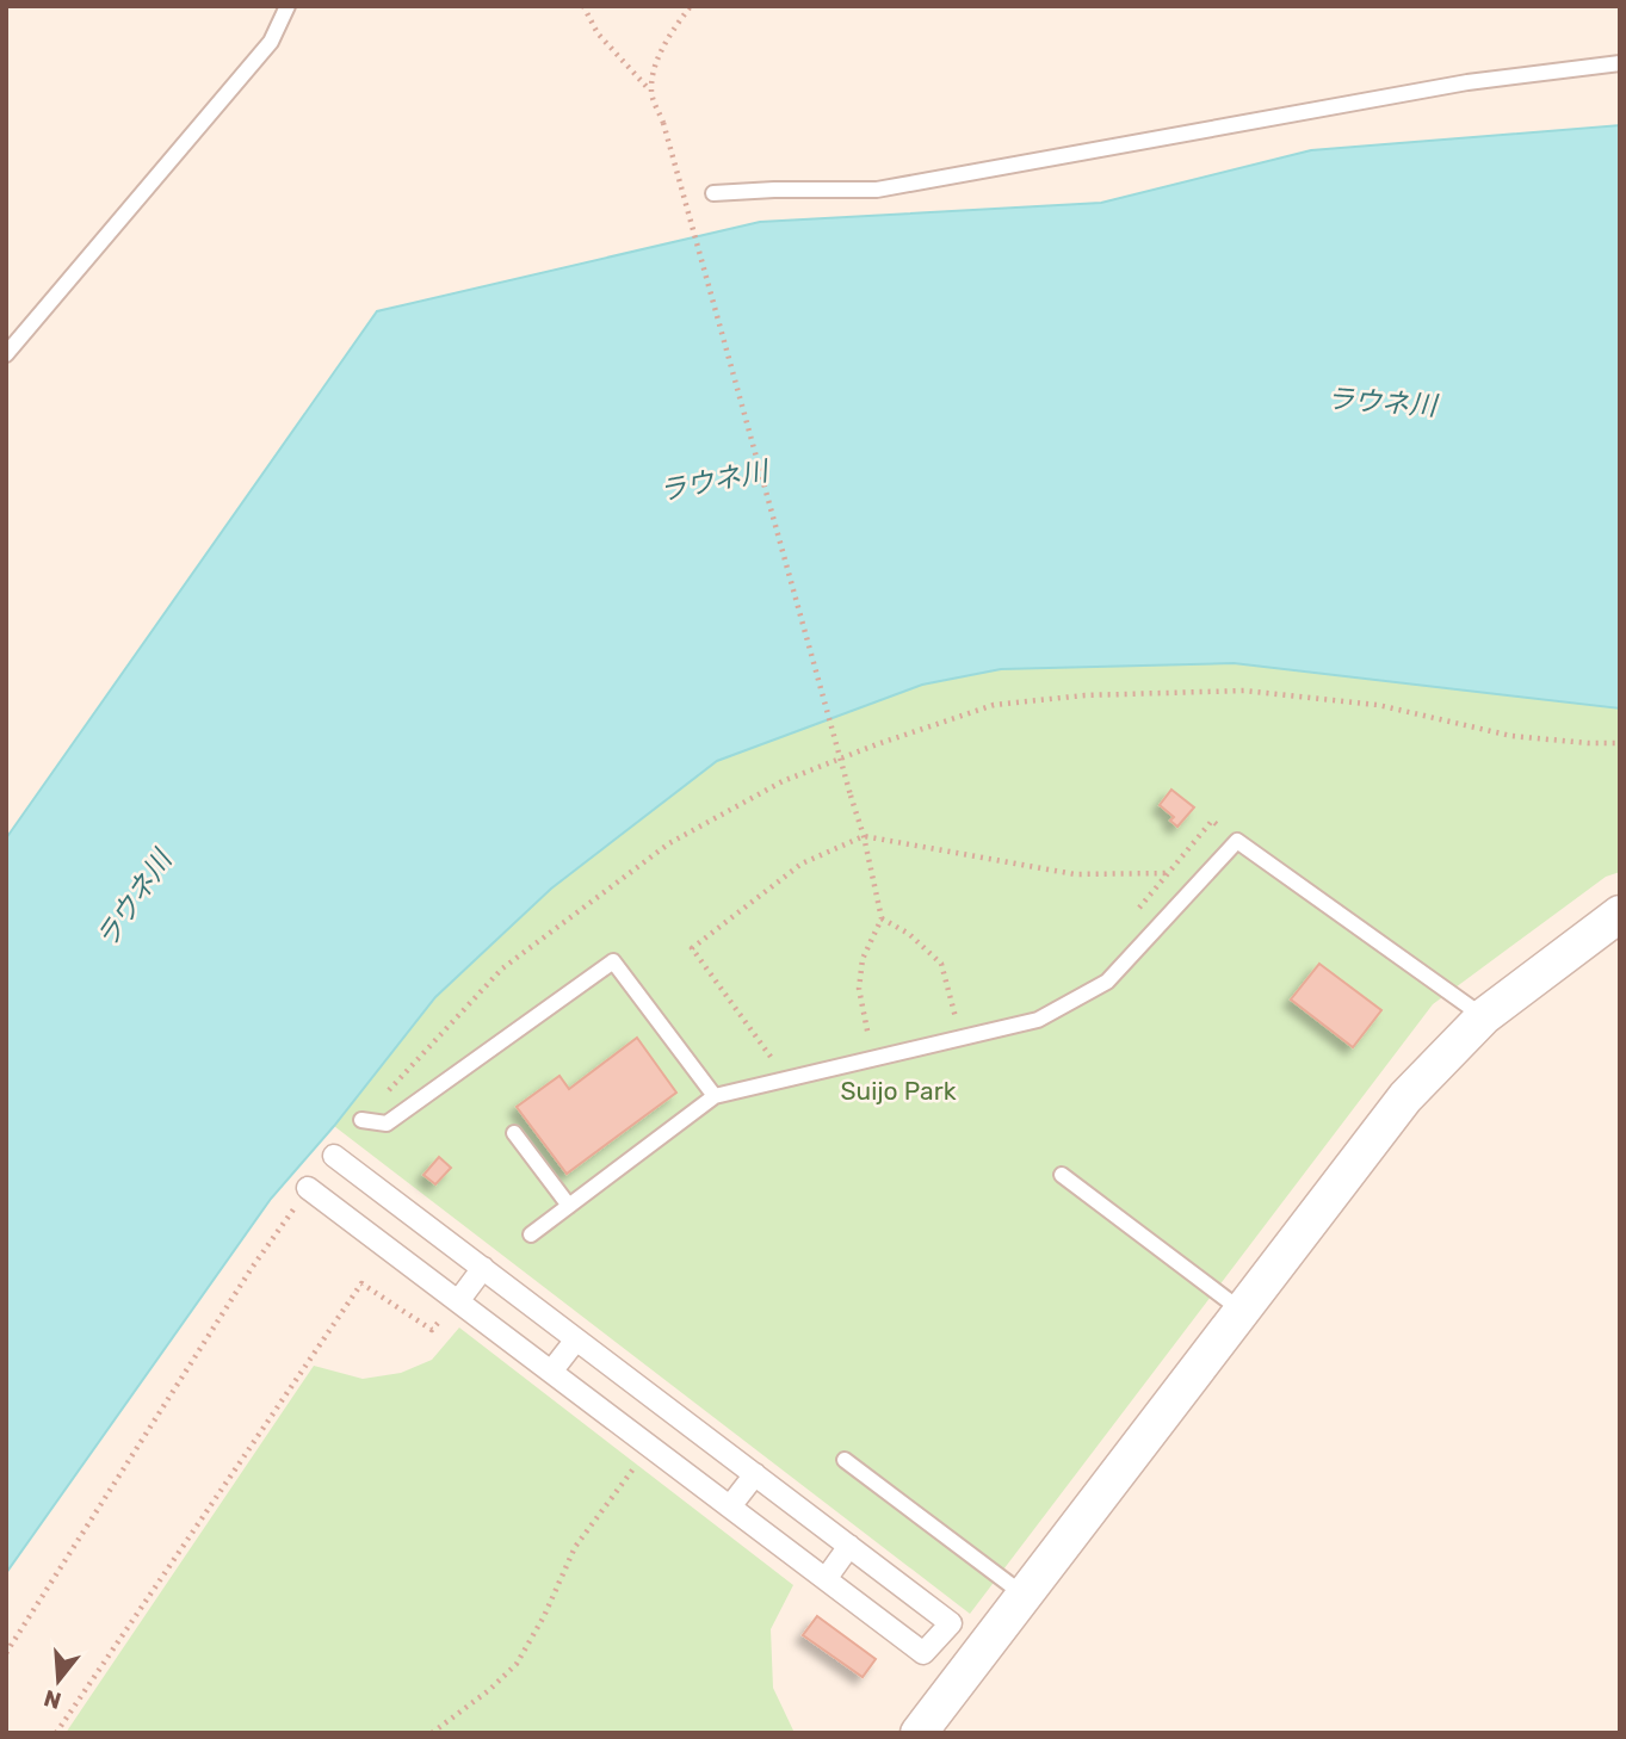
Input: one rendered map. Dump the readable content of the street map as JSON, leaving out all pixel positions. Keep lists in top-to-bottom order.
{
  "water": ["ラウネ川"],
  "parks": ["Suijo Park"],
  "north": "bottom"
}
